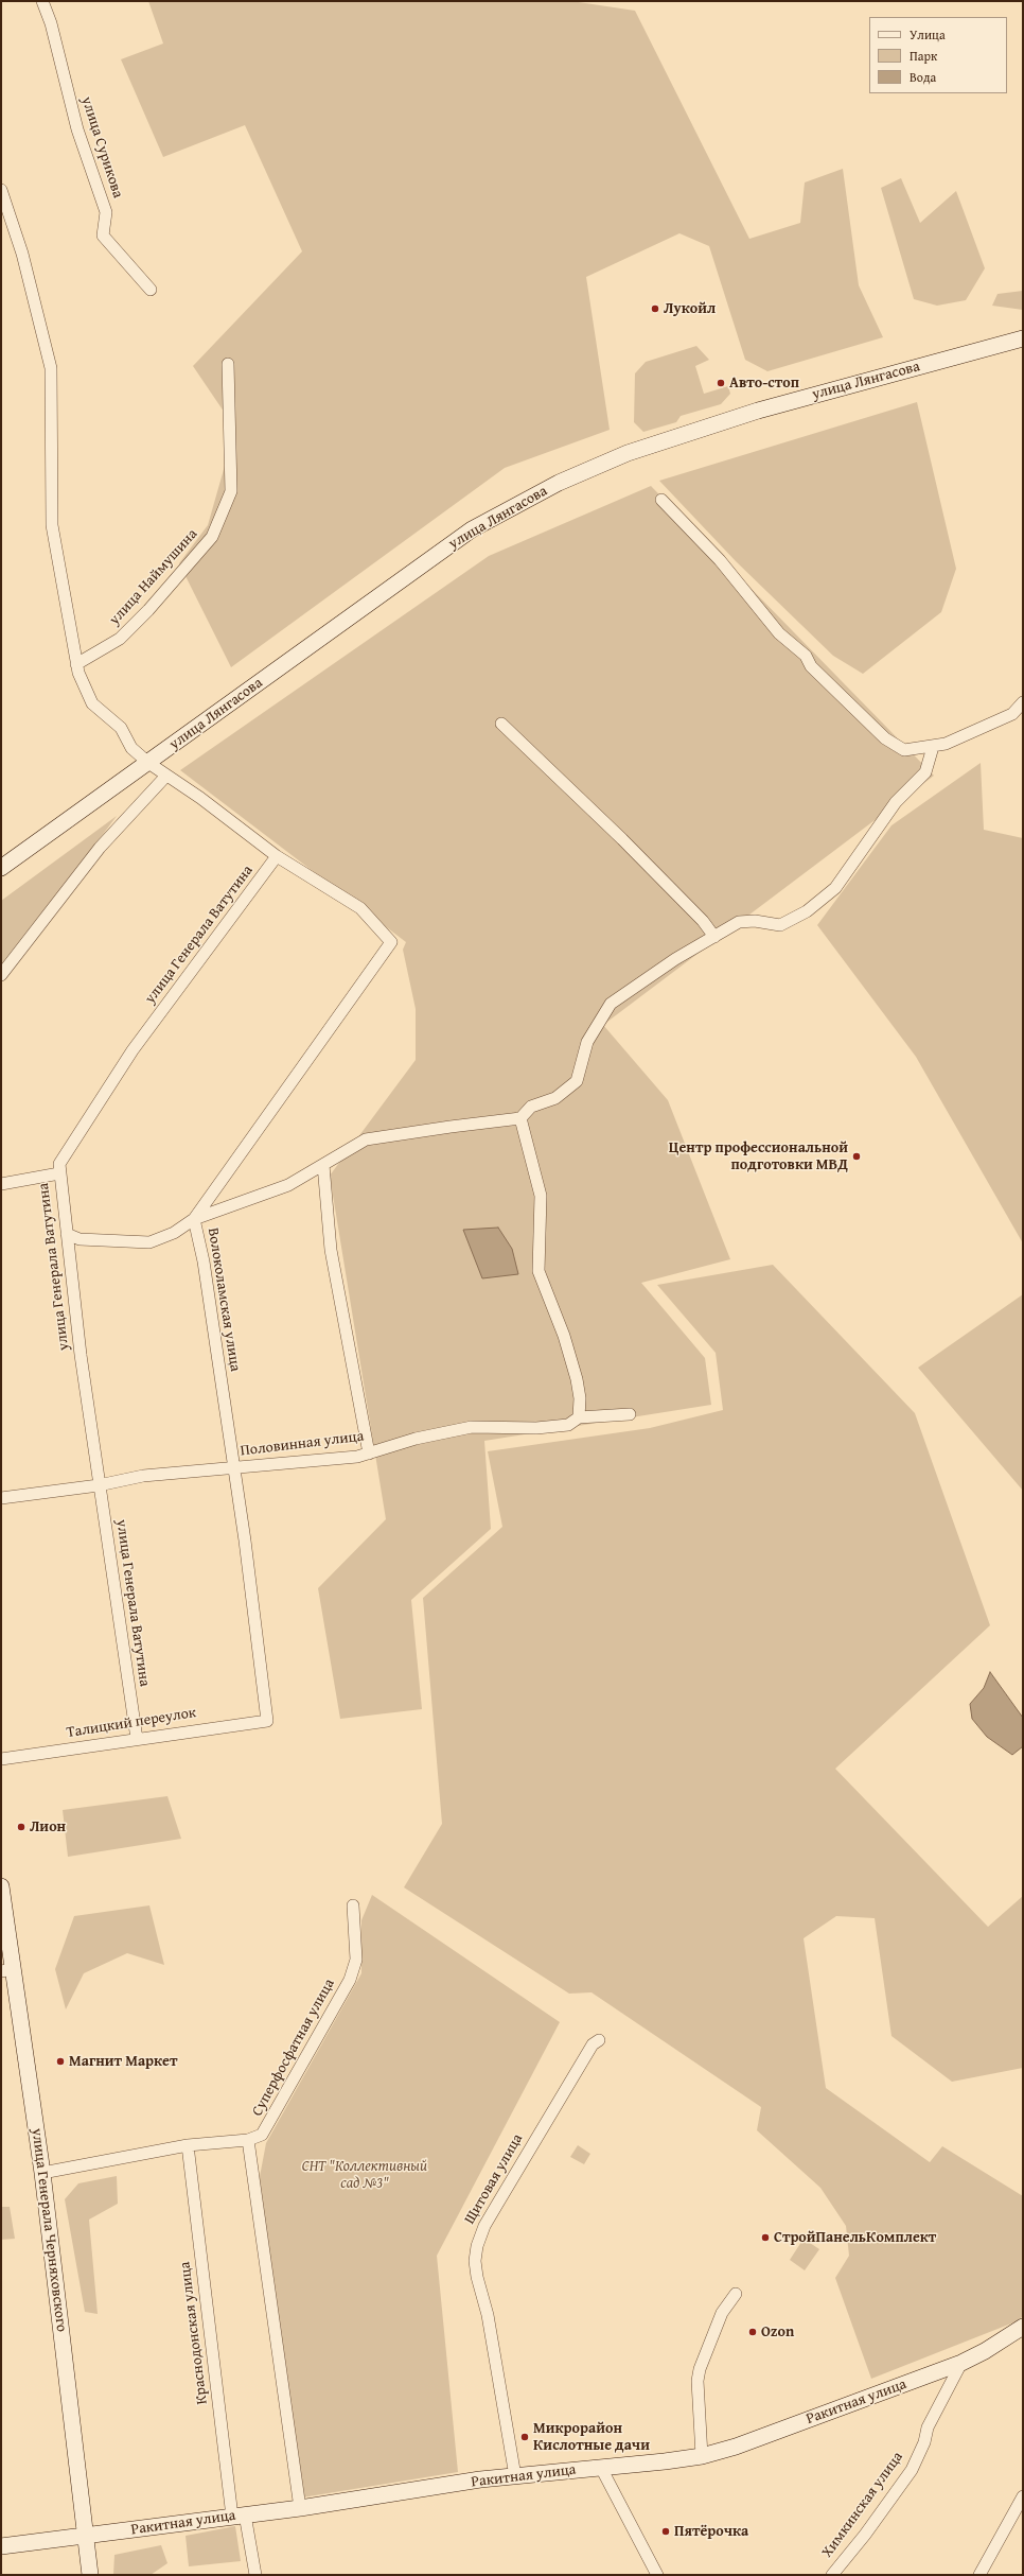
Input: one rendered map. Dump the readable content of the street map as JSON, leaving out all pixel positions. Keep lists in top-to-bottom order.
{
  "streets": {
    "street": [
      "улица Сурикова",
      "улица Лянгасова",
      "улица Наймушина",
      "улица Генерала Ватутина",
      "Волоколамская улица",
      "Половинная улица",
      "Талицкий переулок",
      "Суперфосфатная улица",
      "Щитовая улица",
      "улица Генерала Черняховского",
      "Краснодонская улица",
      "Ракитная улица",
      "Химкинская улица"
    ]
  },
  "crossings": [
    ["улица Генерала Ватутина", "Волоколамская улица"],
    ["улица Генерала Ватутина", "Половинная улица"],
    ["улица Генерала Ватутина", "Талицкий переулок"],
    ["Волоколамская улица", "Половинная улица"],
    ["Волоколамская улица", "Талицкий переулок"],
    ["Суперфосфатная улица", "улица Генерала Черняховского"],
    ["Суперфосфатная улица", "Краснодонская улица"],
    ["Щитовая улица", "Ракитная улица"],
    ["улица Генерала Черняховского", "Ракитная улица"],
    ["Краснодонская улица", "Ракитная улица"],
    ["Ракитная улица", "Химкинская улица"]
  ],
  "parks": ["СНТ \"Коллективный сад №3\""],
  "places": [
    "Лукойл",
    "Авто-стоп",
    "Центр профессиональной подготовки МВД",
    "Лион",
    "Магнит Маркет",
    "СтройПанельКомплект",
    "Ozon",
    "Микрорайон Кислотные дачи",
    "Пятёрочка"
  ],
  "legend": ["Улица", "Парк", "Вода"]
}
